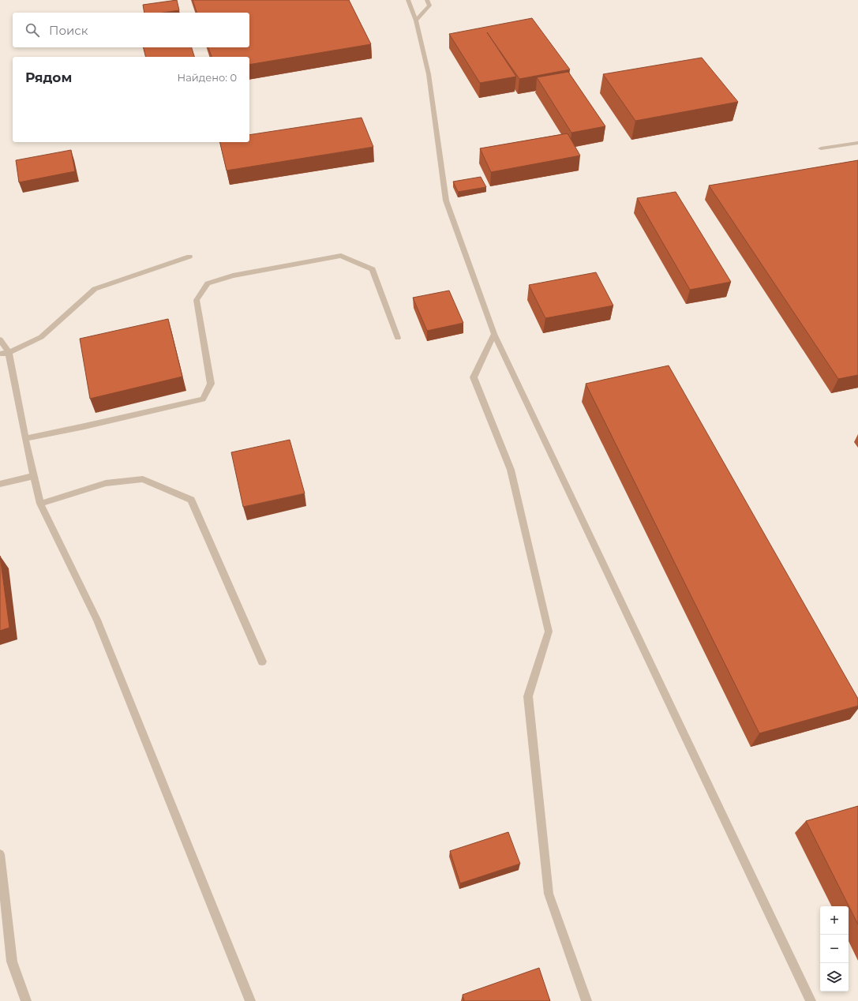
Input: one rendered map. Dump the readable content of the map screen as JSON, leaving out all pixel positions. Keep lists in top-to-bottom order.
{
  "page": {
    "search": "Поиск",
    "heading": ["Рядом", "Найдено: 0"],
    "map_buttons": ["+", "−"]
  }
}
